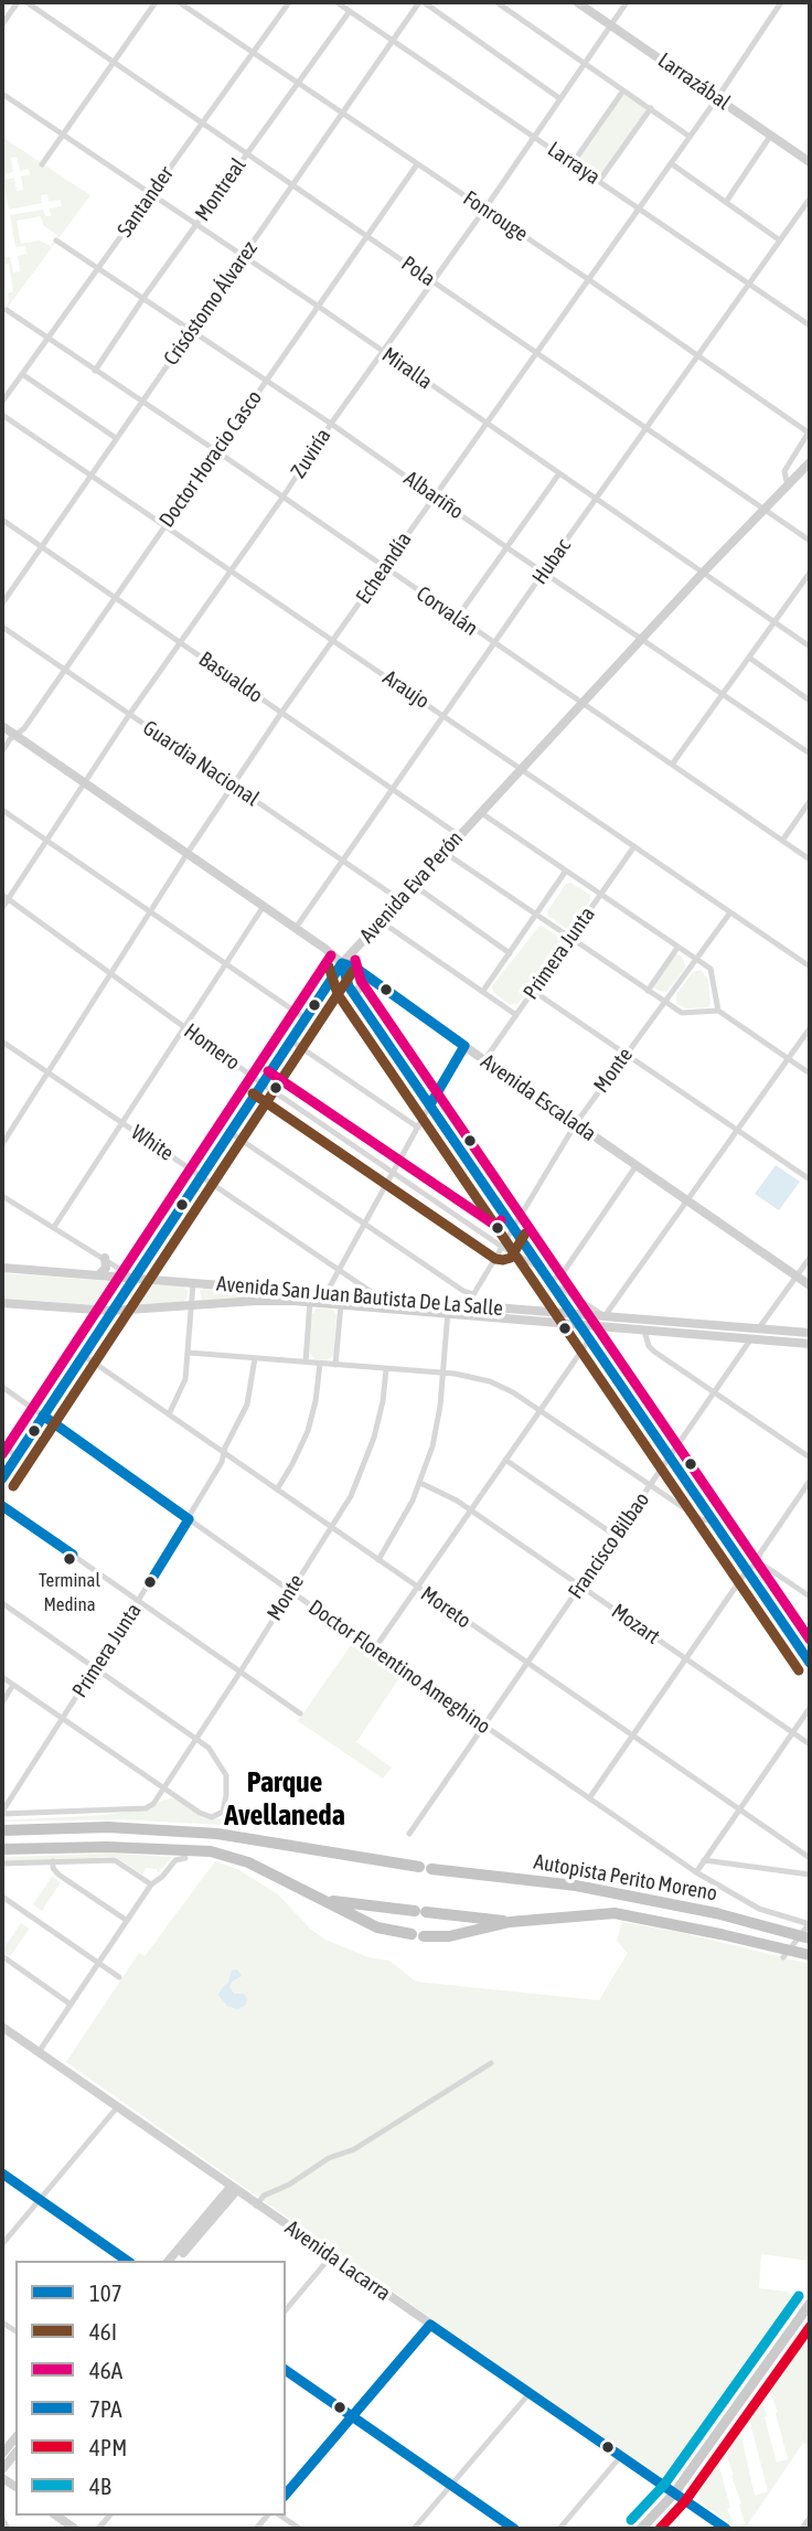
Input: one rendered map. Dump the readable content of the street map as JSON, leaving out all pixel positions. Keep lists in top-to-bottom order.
{
  "streets": {
    "highway": ["Autopista Perito Moreno"],
    "street": [
      "Larrazábal",
      "Larraya",
      "Montreal",
      "Santander",
      "Fonrouge",
      "Pola",
      "Crisóstomo Álvarez",
      "Miralla",
      "Zuviría",
      "Doctor Horacio Casco",
      "Albariño",
      "Hubac",
      "Echeandía",
      "Corvalán",
      "Basualdo",
      "Araujo",
      "Guardia Nacional",
      "Avenida Eva Perón",
      "Primera Junta",
      "Homero",
      "Monte",
      "Avenida Escalada",
      "White",
      "Avenida San Juan Bautista De La Salle",
      "Francisco Bilbao",
      "Moreto",
      "Mozart",
      "Doctor Florentino Ameghino",
      "Avenida Lacarra"
    ]
  },
  "crossings": [
    ["Larrazábal", "Zuviría"],
    ["Larrazábal", "Echeandía"],
    ["Larraya", "Montreal"],
    ["Larraya", "Crisóstomo Álvarez"],
    ["Larraya", "Zuviría"],
    ["Larraya", "Hubac"],
    ["Larraya", "Echeandía"],
    ["Montreal", "Fonrouge"],
    ["Montreal", "Pola"],
    ["Montreal", "Miralla"],
    ["Montreal", "Albariño"],
    ["Montreal", "Corvalán"],
    ["Santander", "Fonrouge"],
    ["Santander", "Pola"],
    ["Santander", "Miralla"],
    ["Santander", "Albariño"],
    ["Santander", "Corvalán"],
    ["Fonrouge", "Crisóstomo Álvarez"],
    ["Fonrouge", "Zuviría"],
    ["Fonrouge", "Doctor Horacio Casco"],
    ["Fonrouge", "Hubac"],
    ["Fonrouge", "Echeandía"],
    ["Pola", "Crisóstomo Álvarez"],
    ["Pola", "Zuviría"],
    ["Pola", "Doctor Horacio Casco"],
    ["Pola", "Hubac"],
    ["Pola", "Echeandía"],
    ["Pola", "Avenida Eva Perón"],
    ["Crisóstomo Álvarez", "Miralla"],
    ["Crisóstomo Álvarez", "Albariño"],
    ["Crisóstomo Álvarez", "Corvalán"],
    ["Crisóstomo Álvarez", "Basualdo"],
    ["Crisóstomo Álvarez", "Araujo"],
    ["Miralla", "Zuviría"],
    ["Miralla", "Doctor Horacio Casco"],
    ["Miralla", "Hubac"],
    ["Miralla", "Echeandía"],
    ["Miralla", "Avenida Eva Perón"],
    ["Zuviría", "Albariño"],
    ["Zuviría", "Corvalán"],
    ["Zuviría", "Basualdo"],
    ["Zuviría", "Araujo"],
    ["Zuviría", "Guardia Nacional"],
    ["Zuviría", "Homero"],
    ["Zuviría", "Avenida Escalada"],
    ["Doctor Horacio Casco", "Albariño"],
    ["Doctor Horacio Casco", "Corvalán"],
    ["Doctor Horacio Casco", "Basualdo"],
    ["Doctor Horacio Casco", "Araujo"],
    ["Doctor Horacio Casco", "Guardia Nacional"],
    ["Doctor Horacio Casco", "Avenida Escalada"],
    ["Albariño", "Hubac"],
    ["Albariño", "Echeandía"],
    ["Albariño", "Avenida Eva Perón"],
    ["Hubac", "Corvalán"],
    ["Hubac", "Basualdo"],
    ["Hubac", "Araujo"],
    ["Hubac", "Guardia Nacional"],
    ["Hubac", "Avenida Escalada"],
    ["Echeandía", "Corvalán"],
    ["Echeandía", "Basualdo"],
    ["Echeandía", "Araujo"],
    ["Echeandía", "Guardia Nacional"],
    ["Echeandía", "Homero"],
    ["Echeandía", "Avenida Escalada"],
    ["Echeandía", "White"],
    ["Corvalán", "Avenida Eva Perón"],
    ["Basualdo", "Avenida Eva Perón"],
    ["Araujo", "Avenida Eva Perón"],
    ["Araujo", "Primera Junta"],
    ["Araujo", "Monte"],
    ["Guardia Nacional", "Avenida Eva Perón"],
    ["Avenida Eva Perón", "Homero"],
    ["Avenida Eva Perón", "Avenida Escalada"],
    ["Avenida Eva Perón", "White"],
    ["Avenida Eva Perón", "Avenida San Juan Bautista De La Salle"],
    ["Avenida Eva Perón", "Moreto"],
    ["Avenida Eva Perón", "Doctor Florentino Ameghino"],
    ["Primera Junta", "Monte"],
    ["Primera Junta", "Avenida Escalada"],
    ["Primera Junta", "Moreto"],
    ["Primera Junta", "Doctor Florentino Ameghino"],
    ["Homero", "Monte"],
    ["Monte", "Avenida Escalada"],
    ["Monte", "Avenida San Juan Bautista De La Salle"],
    ["Monte", "Moreto"],
    ["Monte", "Doctor Florentino Ameghino"],
    ["Avenida Escalada", "Francisco Bilbao"],
    ["White", "Avenida San Juan Bautista De La Salle"],
    ["Avenida San Juan Bautista De La Salle", "Francisco Bilbao"],
    ["Francisco Bilbao", "Moreto"],
    ["Francisco Bilbao", "Mozart"],
    ["Francisco Bilbao", "Doctor Florentino Ameghino"]
  ],
  "districts": ["Parque Avellaneda"],
  "places": ["Terminal Medina"],
  "lines": [
    "transit line 46A",
    "transit line 107",
    "transit line 46I",
    "transit line 7PA",
    "transit line 4B",
    "transit line 4PM"
  ],
  "legend": [
    "107",
    "46I",
    "46A",
    "7PA",
    "4PM",
    "4B"
  ]
}
